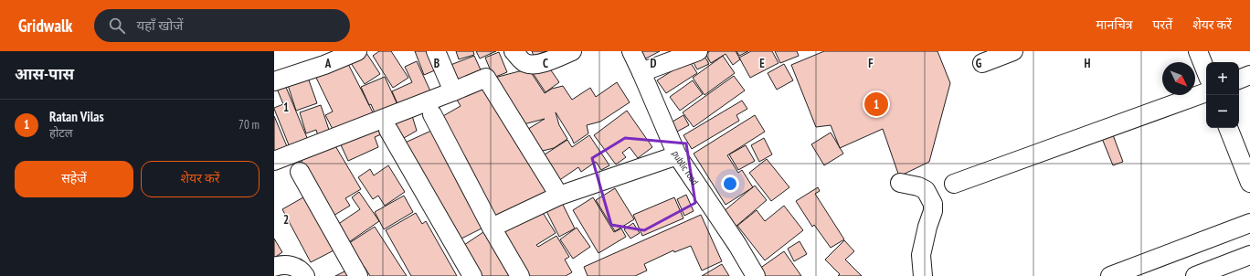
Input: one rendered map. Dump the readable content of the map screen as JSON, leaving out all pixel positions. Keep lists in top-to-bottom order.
{
  "streets": {
    "street": ["public road"]
  },
  "north": "bottom right",
  "page": {
    "header": "Gridwalk",
    "search": "यहाँ खोजें",
    "nav": ["मानचित्र", "परतें", "शेयर करें"],
    "heading": "आस-पास",
    "map_buttons": ["+", "−"],
    "pins": "1",
    "list": [
      {
        "mark": "1",
        "name": "Ratan Vilas",
        "note": "होटल",
        "value": "70 m"
      }
    ],
    "buttons": ["सहेजें", "शेयर करें"]
  },
  "grid": {
    "columns": [
      "A",
      "B",
      "C",
      "D",
      "E",
      "F",
      "G",
      "H"
    ],
    "rows": ["1", "2"]
  }
}
